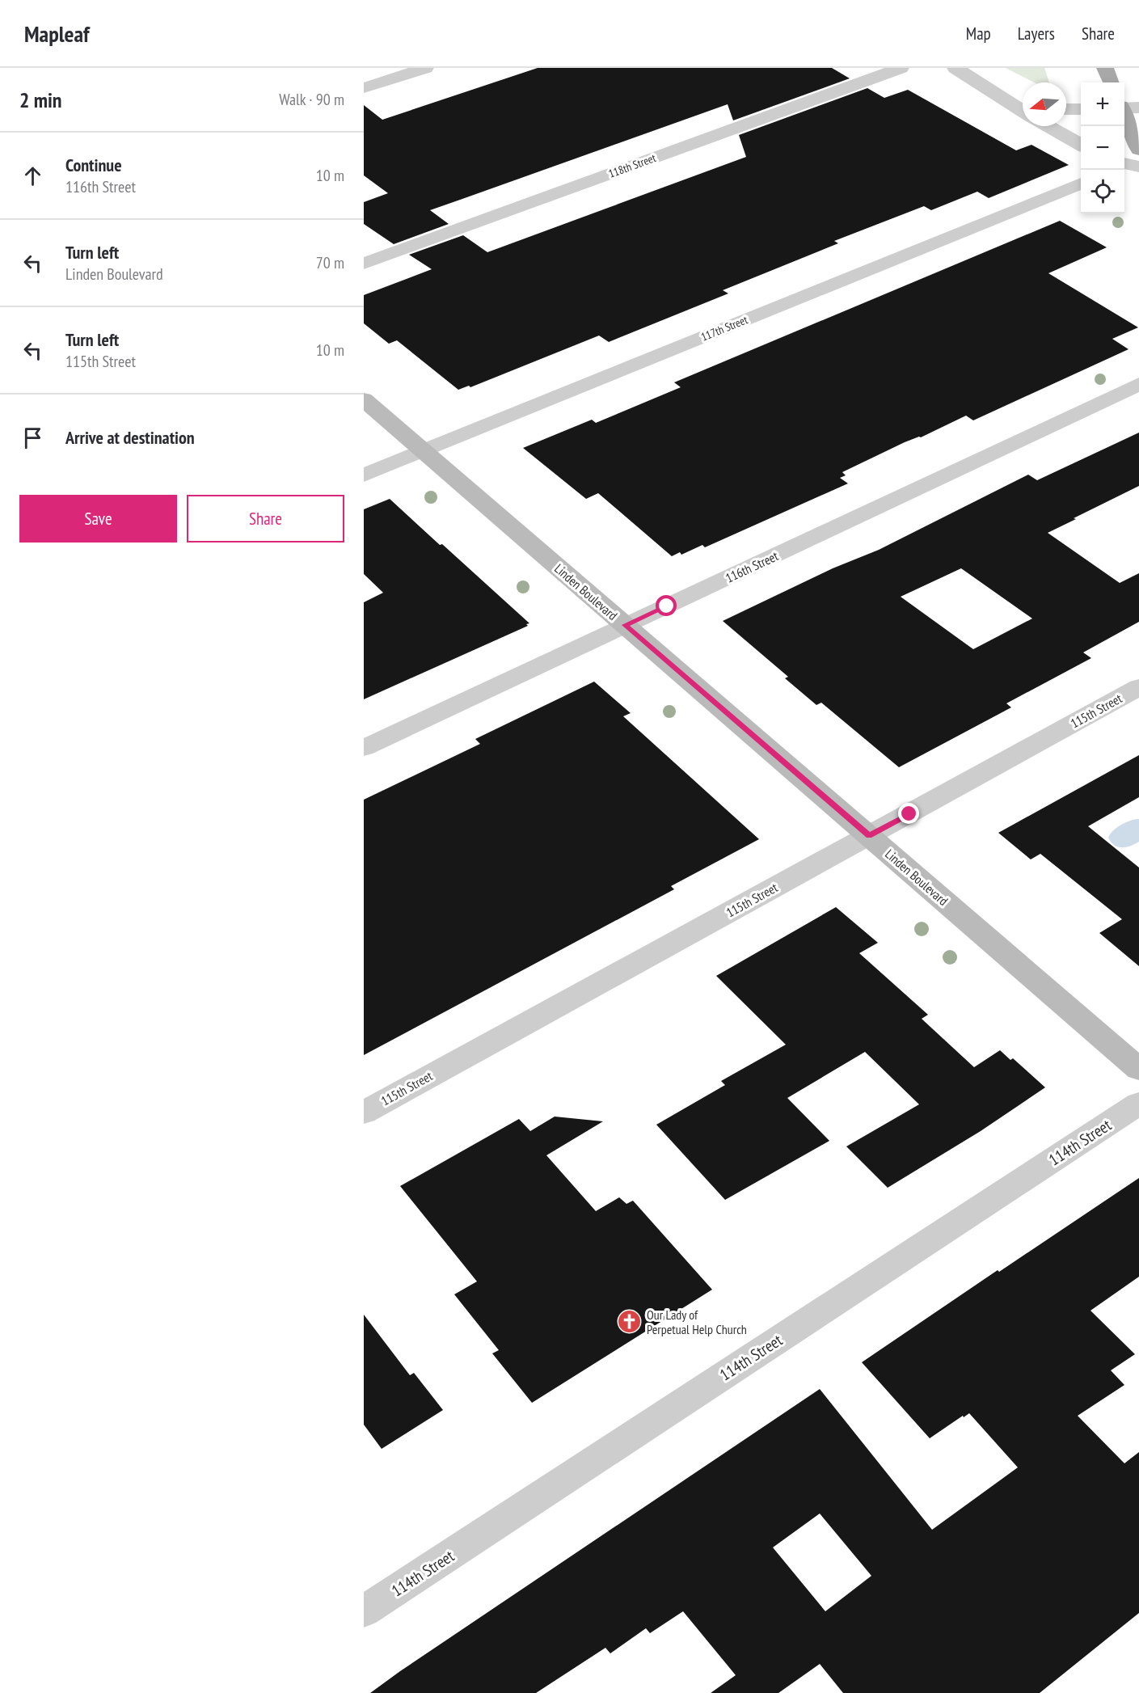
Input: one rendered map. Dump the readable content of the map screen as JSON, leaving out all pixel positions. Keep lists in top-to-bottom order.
{
  "streets": {
    "main road": ["Linden Boulevard"],
    "street": [
      "118th Street",
      "117th Street",
      "116th Street",
      "115th Street",
      "114th Street"
    ]
  },
  "crossings": [
    ["117th Street", "Linden Boulevard"],
    ["116th Street", "Linden Boulevard"],
    ["Linden Boulevard", "115th Street"]
  ],
  "places": {
    "church": ["Our Lady of Perpetual Help Church"]
  },
  "north": "left",
  "page": {
    "header": "Mapleaf",
    "nav": ["Map", "Layers", "Share"],
    "heading": ["2 min", "Walk · 90 m"],
    "map_buttons": ["+", "−"],
    "list": [
      ["Continue", "116th Street", "10 m"],
      ["Turn left", "Linden Boulevard", "70 m"],
      ["Turn left", "115th Street", "10 m"],
      "Arrive at destination"
    ],
    "buttons": ["Save", "Share"]
  }
}
